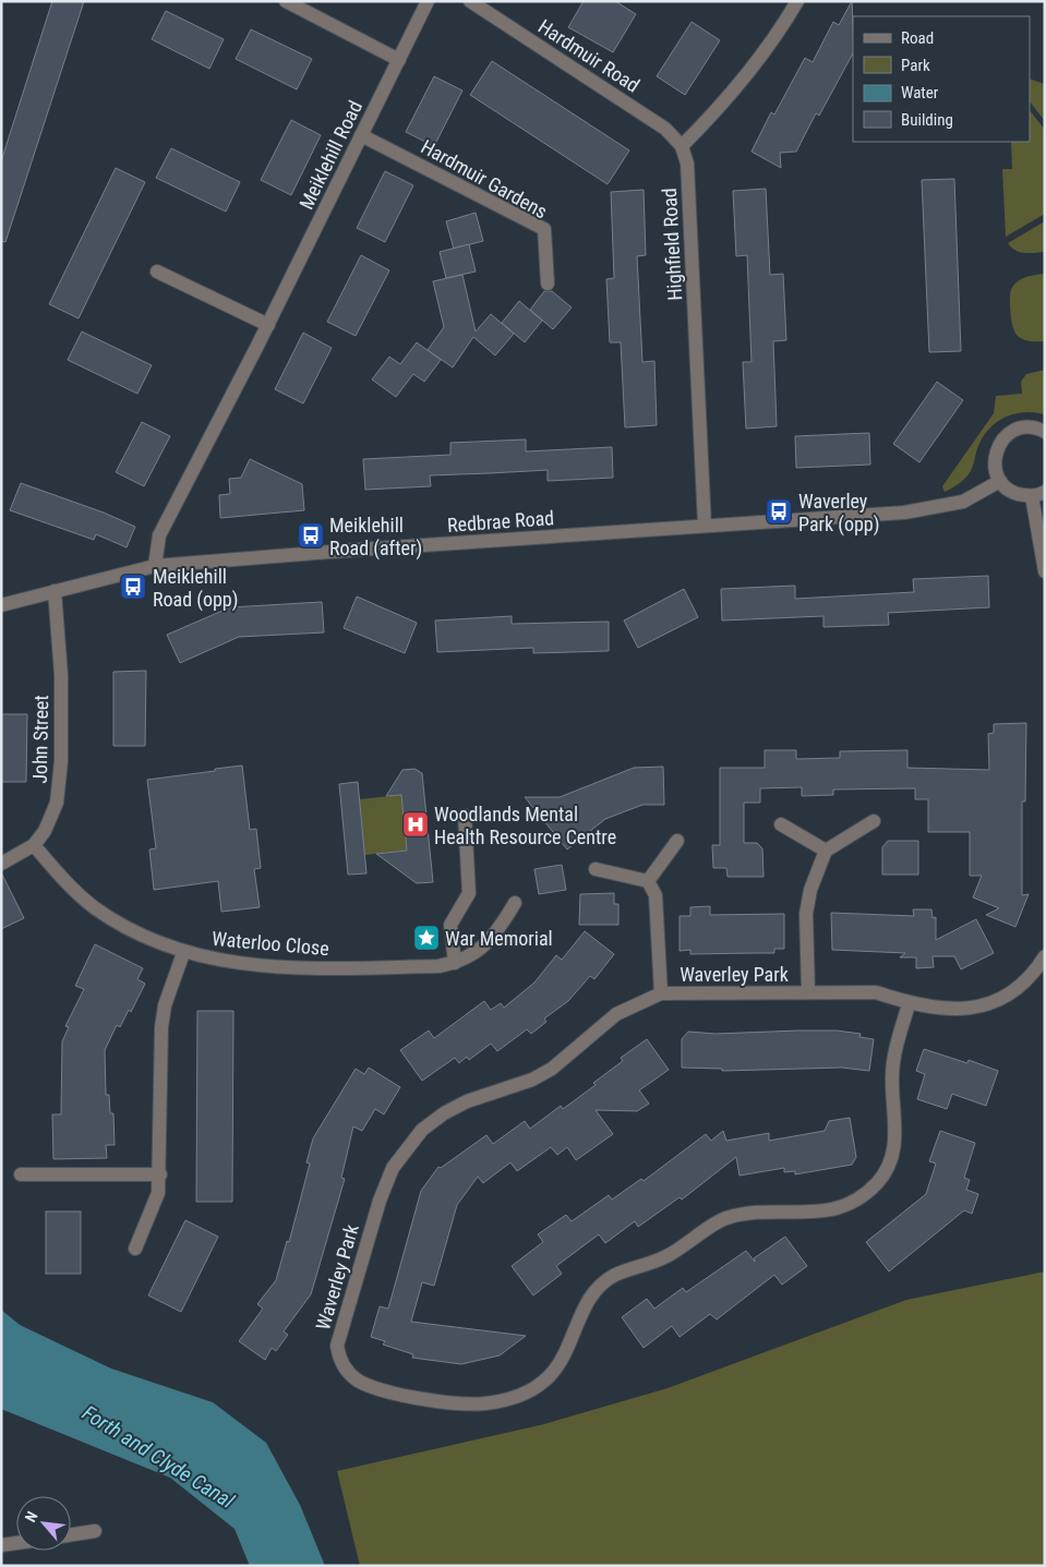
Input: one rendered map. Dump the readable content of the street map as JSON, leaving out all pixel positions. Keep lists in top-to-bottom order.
{
  "streets": {
    "street": [
      "Hardmuir Road",
      "Meiklehill Road",
      "Hardmuir Gardens",
      "Highfield Road",
      "Redbrae Road",
      "John Street",
      "Waterloo Close",
      "Waverley Park"
    ]
  },
  "crossings": [
    ["Hardmuir Road", "Highfield Road"],
    ["Meiklehill Road", "Hardmuir Gardens"],
    ["Meiklehill Road", "Redbrae Road"],
    ["Highfield Road", "Redbrae Road"],
    ["Redbrae Road", "John Street"],
    ["John Street", "Waterloo Close"]
  ],
  "water": ["Forth and Clyde Canal"],
  "places": {
    "bus stop": ["Waverley Park (opp)", "Meiklehill Road (after)", "Meiklehill Road (opp)"],
    "hospital": ["Woodlands Mental Health Resource Centre"],
    "place": ["War Memorial"]
  },
  "legend": [
    "Road",
    "Park",
    "Water",
    "Building"
  ],
  "north": "top left"
}
